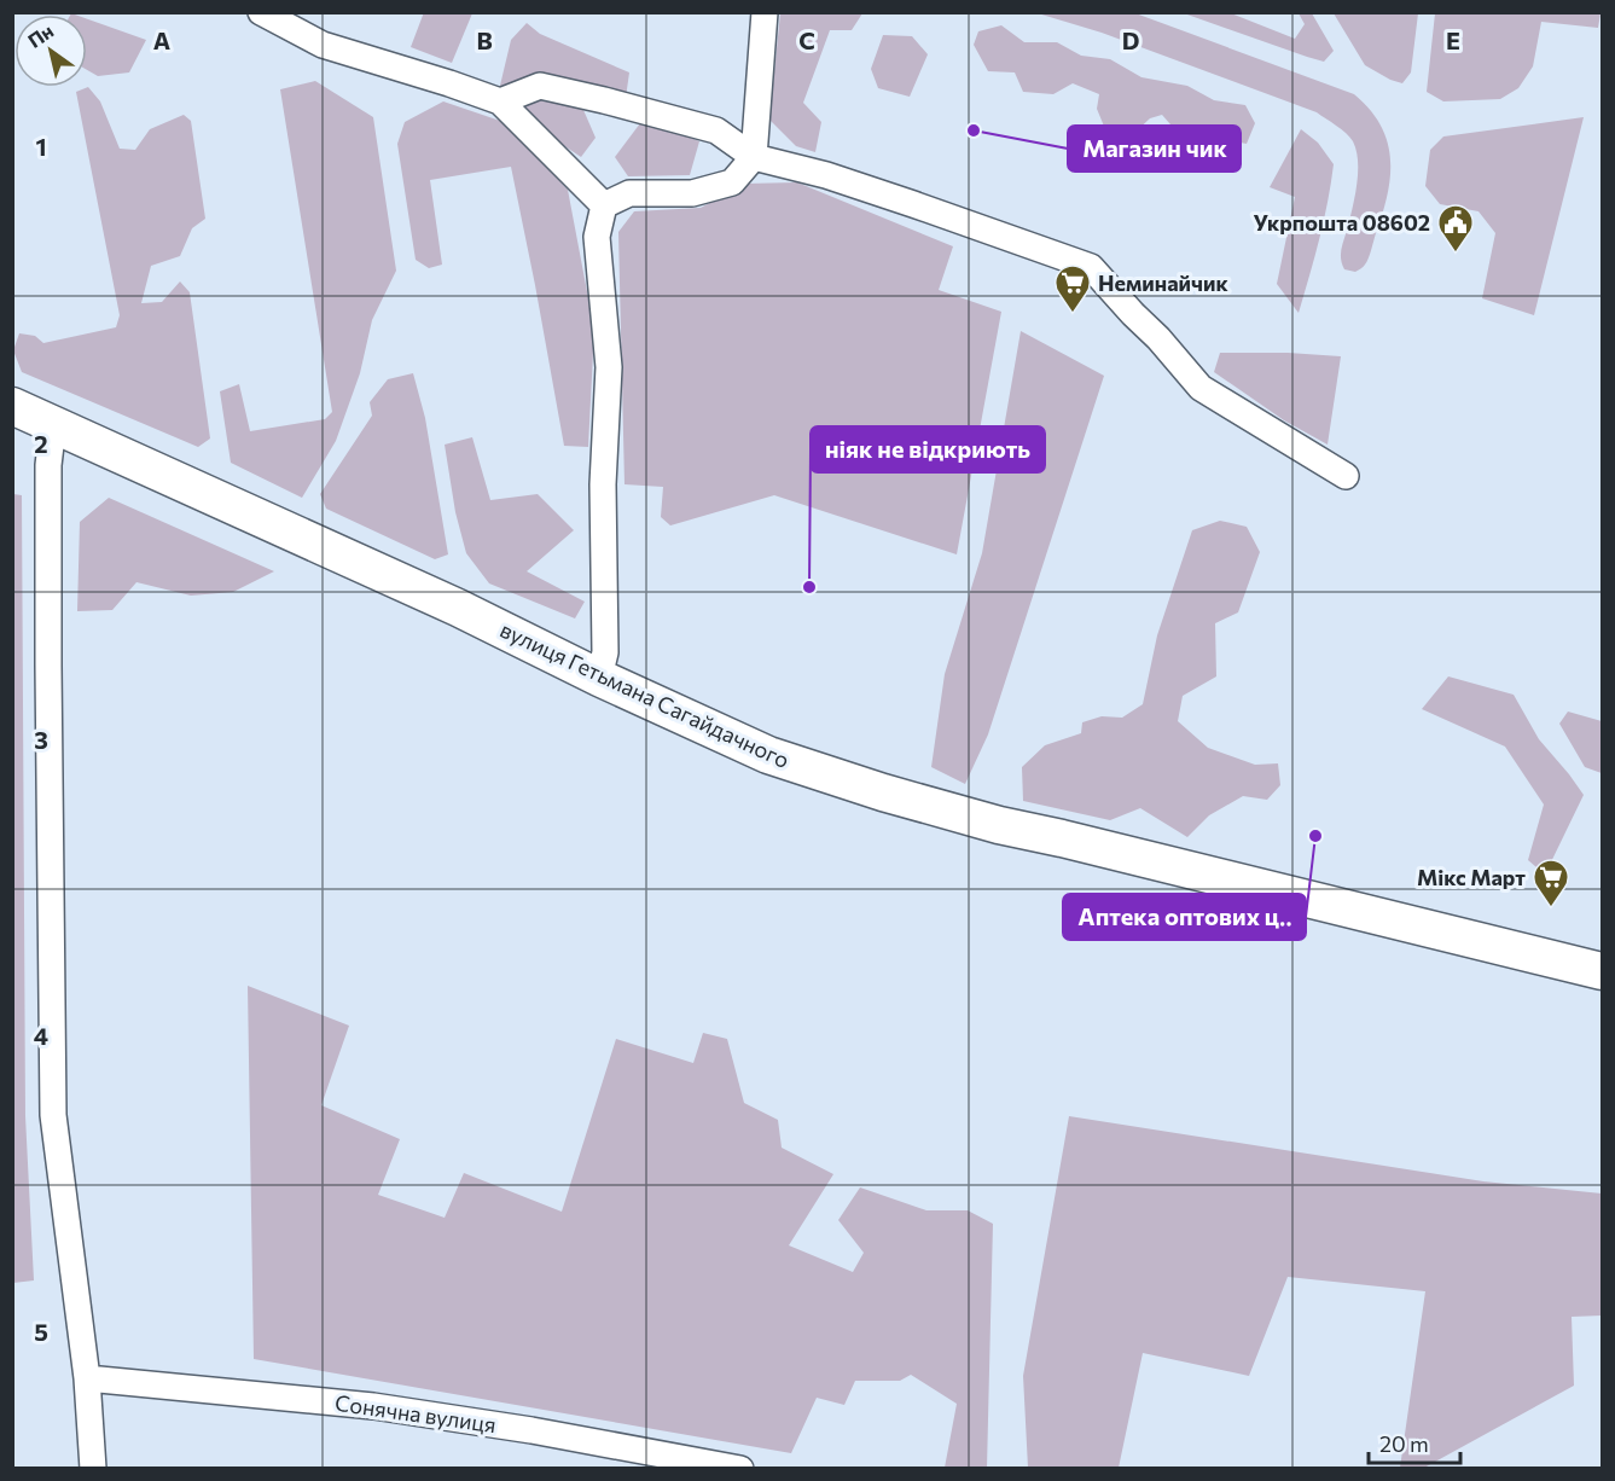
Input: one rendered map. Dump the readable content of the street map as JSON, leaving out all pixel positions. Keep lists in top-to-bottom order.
{
  "streets": {
    "main road": ["вулиця Гетьмана Сагайдачного"],
    "street": ["Сонячна вулиця"]
  },
  "places": {
    "other": ["Магазин чик", "ніяк не відкриють", "Аптека оптових ц‥"],
    "public building": ["Укрпошта 08602"],
    "supermarket": ["Неминайчик", "Мікс Март"]
  },
  "scale_bar": "20 m",
  "north": "top left",
  "grid": {
    "columns": [
      "A",
      "B",
      "C",
      "D",
      "E"
    ],
    "rows": [
      "1",
      "2",
      "3",
      "4",
      "5"
    ]
  }
}
